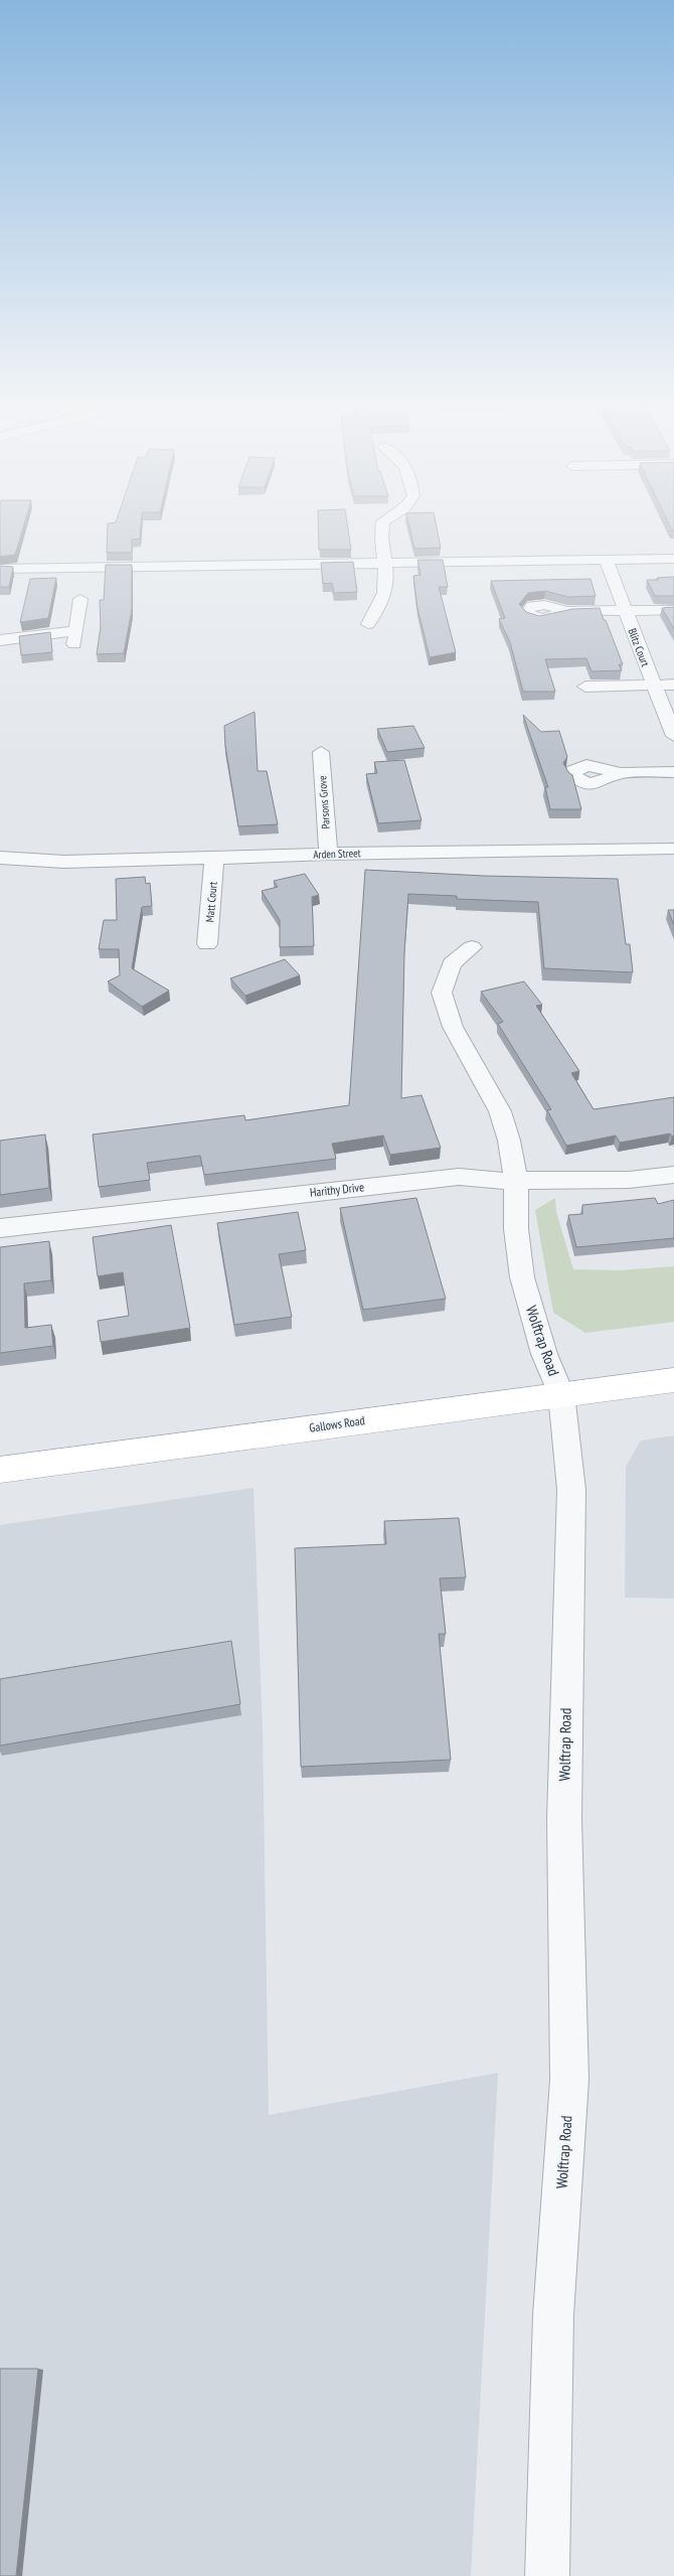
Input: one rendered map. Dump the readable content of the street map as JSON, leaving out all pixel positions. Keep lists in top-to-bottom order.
{
  "streets": {
    "main road": ["Gallows Road"],
    "street": [
      "Blitz Court",
      "Parsons Grove",
      "Arden Street",
      "Matt Court",
      "Harithy Drive",
      "Wolftrap Road"
    ]
  },
  "crossings": [
    ["Parsons Grove", "Arden Street"],
    ["Arden Street", "Matt Court"],
    ["Harithy Drive", "Wolftrap Road"],
    ["Wolftrap Road", "Gallows Road"]
  ]
}
